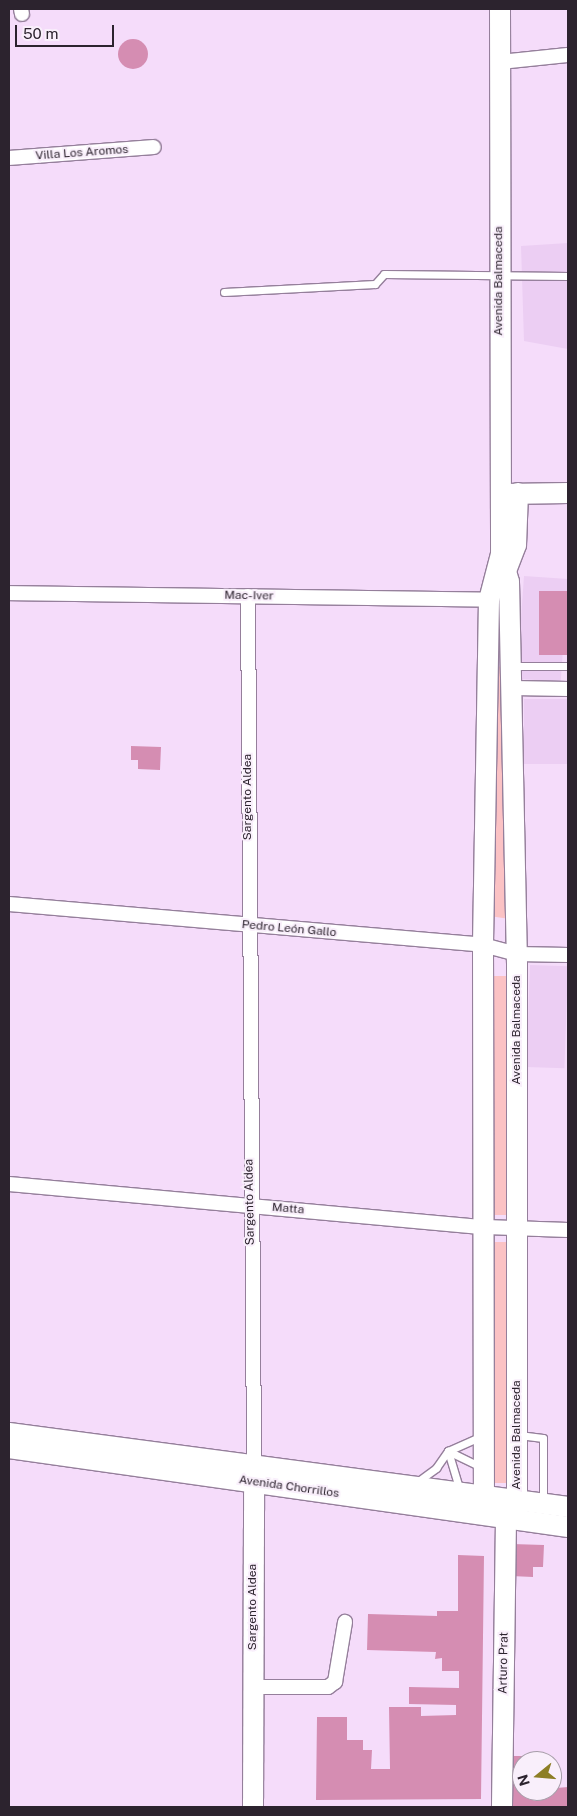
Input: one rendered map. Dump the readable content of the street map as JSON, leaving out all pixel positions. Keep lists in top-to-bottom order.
{
  "streets": {
    "main road": [
      "Avenida Balmaceda",
      "Sargento Aldea",
      "Avenida Chorrillos",
      "Arturo Prat"
    ],
    "street": [
      "Villa Los Aromos",
      "Mac-Iver",
      "Pedro León Gallo",
      "Matta"
    ]
  },
  "crossings": [
    ["Avenida Balmaceda", "Pedro León Gallo"],
    ["Avenida Balmaceda", "Matta"],
    ["Avenida Balmaceda", "Avenida Chorrillos"],
    ["Avenida Balmaceda", "Arturo Prat"],
    ["Mac-Iver", "Sargento Aldea"],
    ["Sargento Aldea", "Pedro León Gallo"],
    ["Sargento Aldea", "Matta"],
    ["Sargento Aldea", "Avenida Chorrillos"],
    ["Avenida Chorrillos", "Arturo Prat"]
  ],
  "scale_bar": "50 m",
  "north": "left"
}
